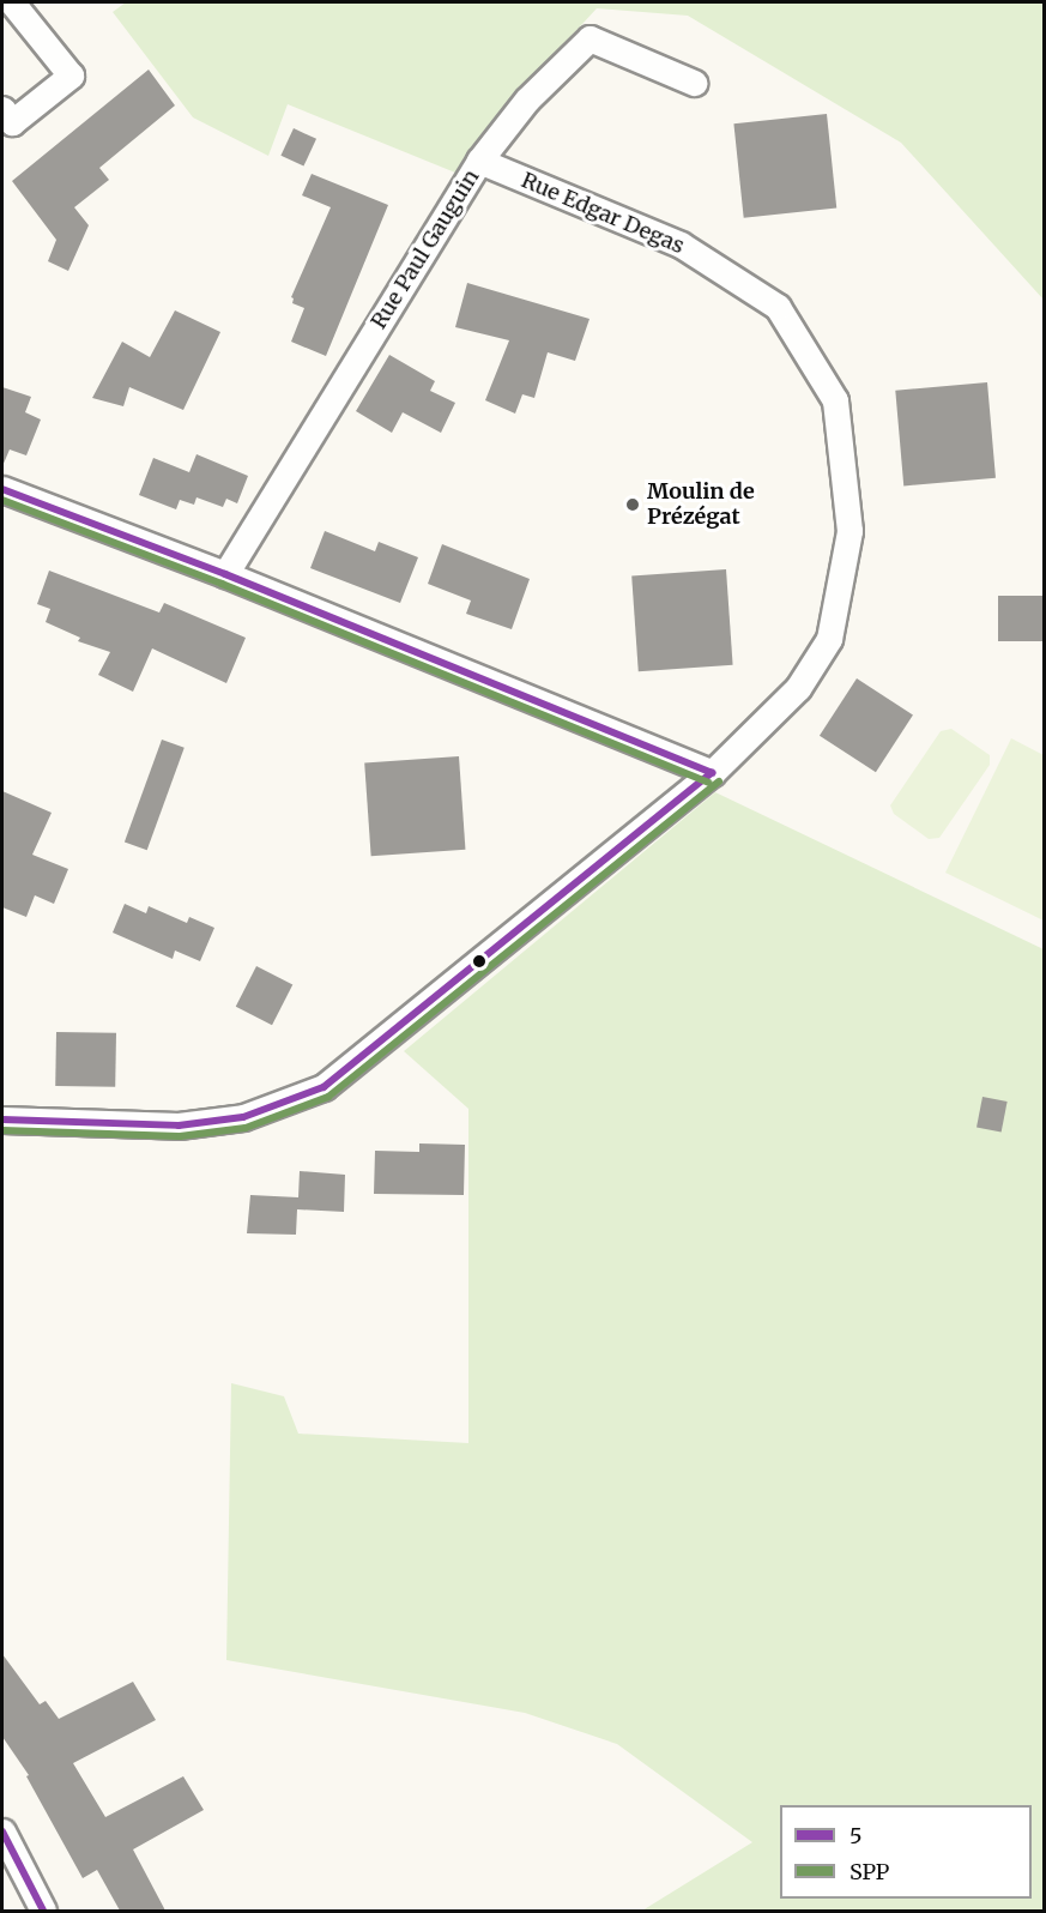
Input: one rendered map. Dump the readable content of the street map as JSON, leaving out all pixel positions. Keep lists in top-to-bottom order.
{
  "streets": {
    "street": ["Rue Edgar Degas", "Rue Paul Gauguin"]
  },
  "crossings": [
    ["Rue Edgar Degas", "Rue Paul Gauguin"]
  ],
  "places": ["Moulin de Prézégat"],
  "lines": ["transit line 5", "transit line SPP"],
  "legend": ["5", "SPP"]
}
